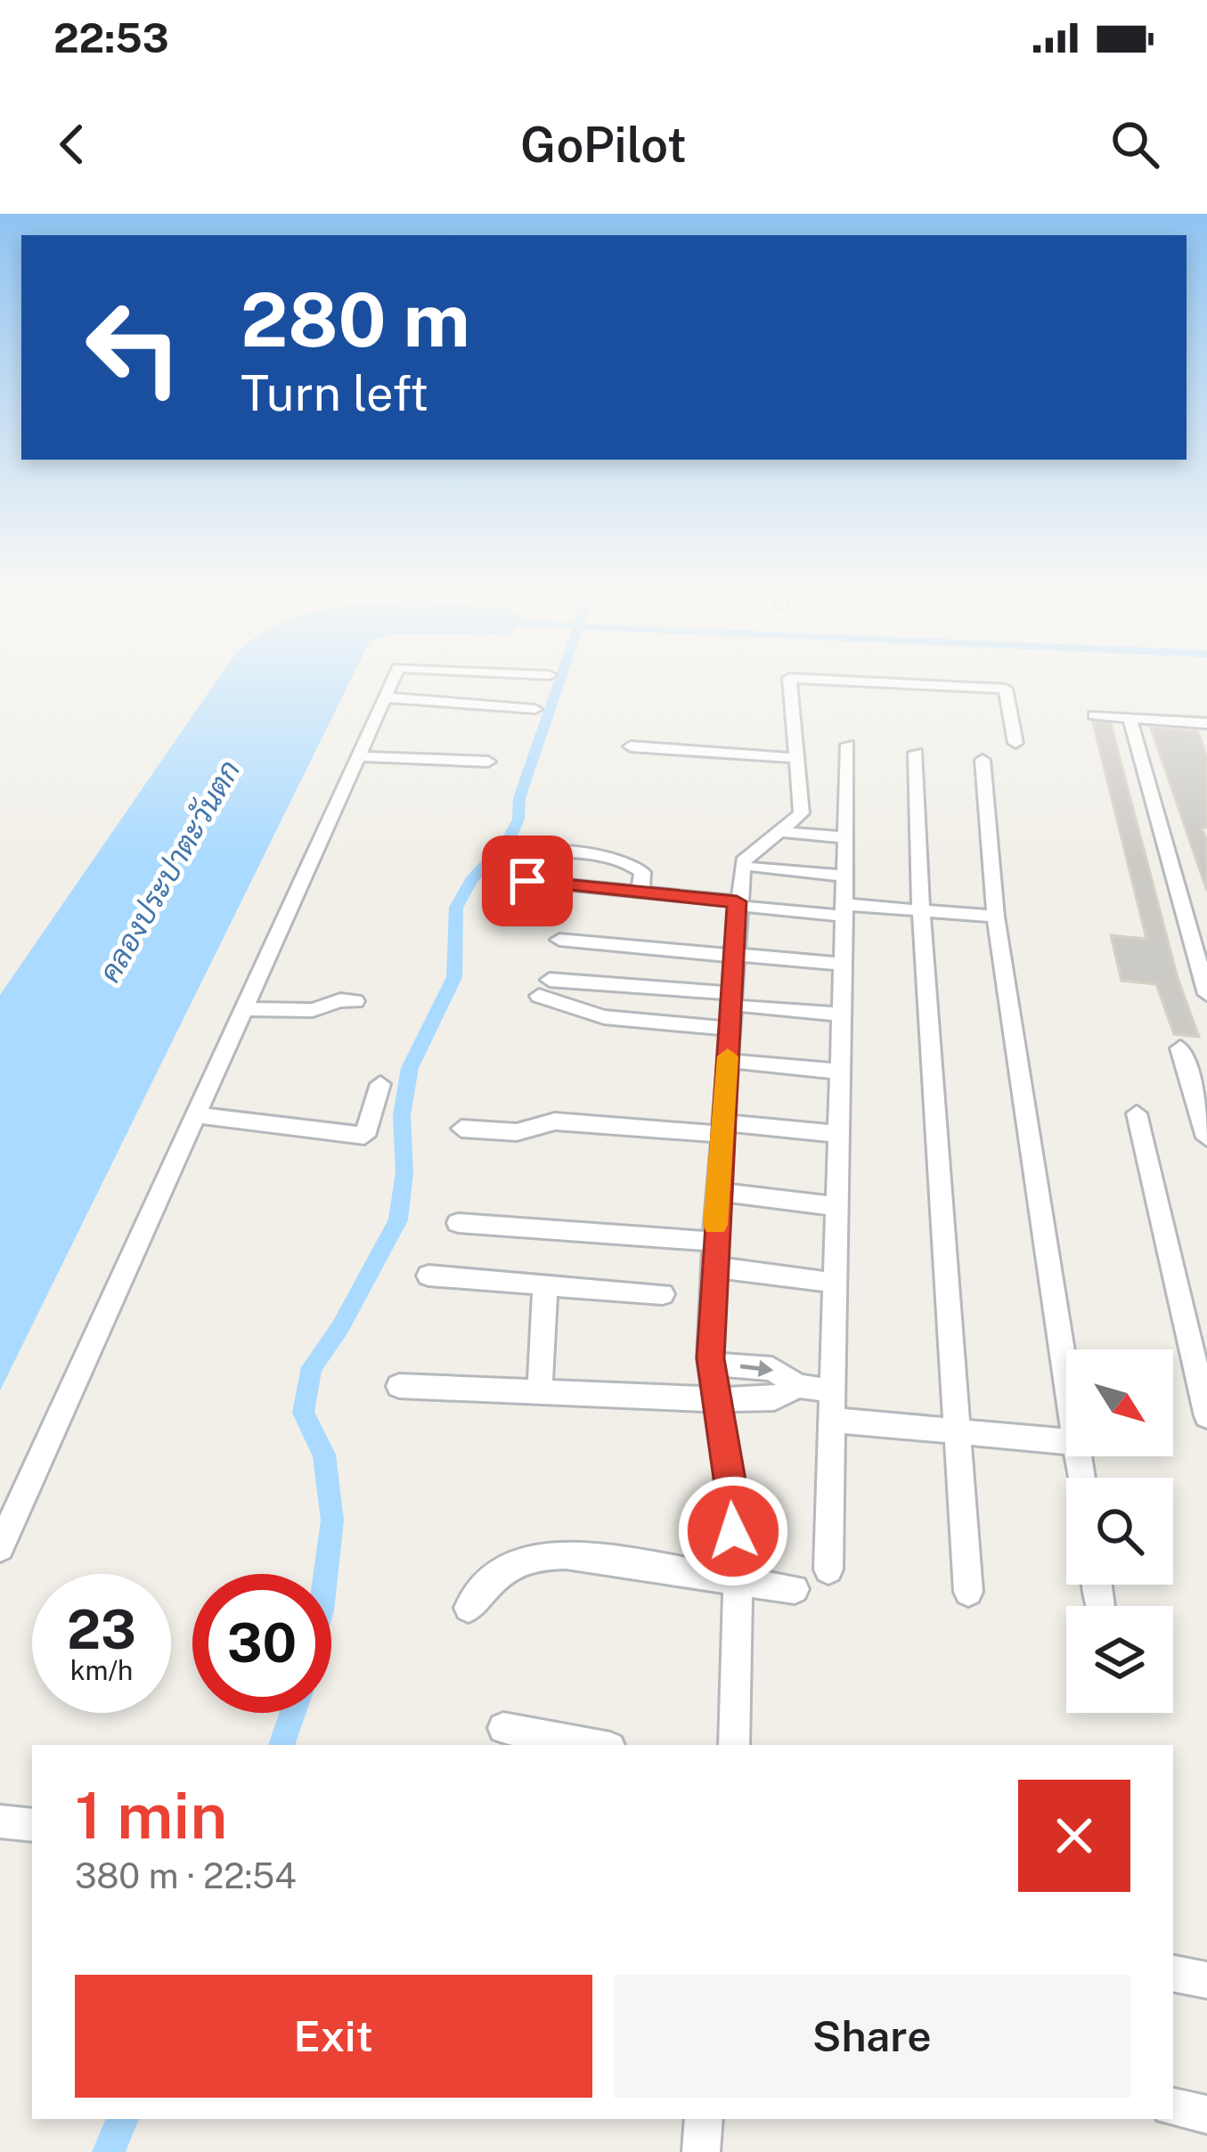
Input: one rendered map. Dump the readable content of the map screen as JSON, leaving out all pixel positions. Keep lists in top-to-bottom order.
{
  "water": ["คลองประปาตะวันตก"],
  "north": "bottom right",
  "page": {
    "status": "22:53",
    "header": "GoPilot",
    "turn": ["280 m", "Turn left"],
    "speed": "23 km/h",
    "limit": "30",
    "heading": ["1 min", "380 m · 22:54"],
    "buttons": ["Exit", "Share"]
  }
}
